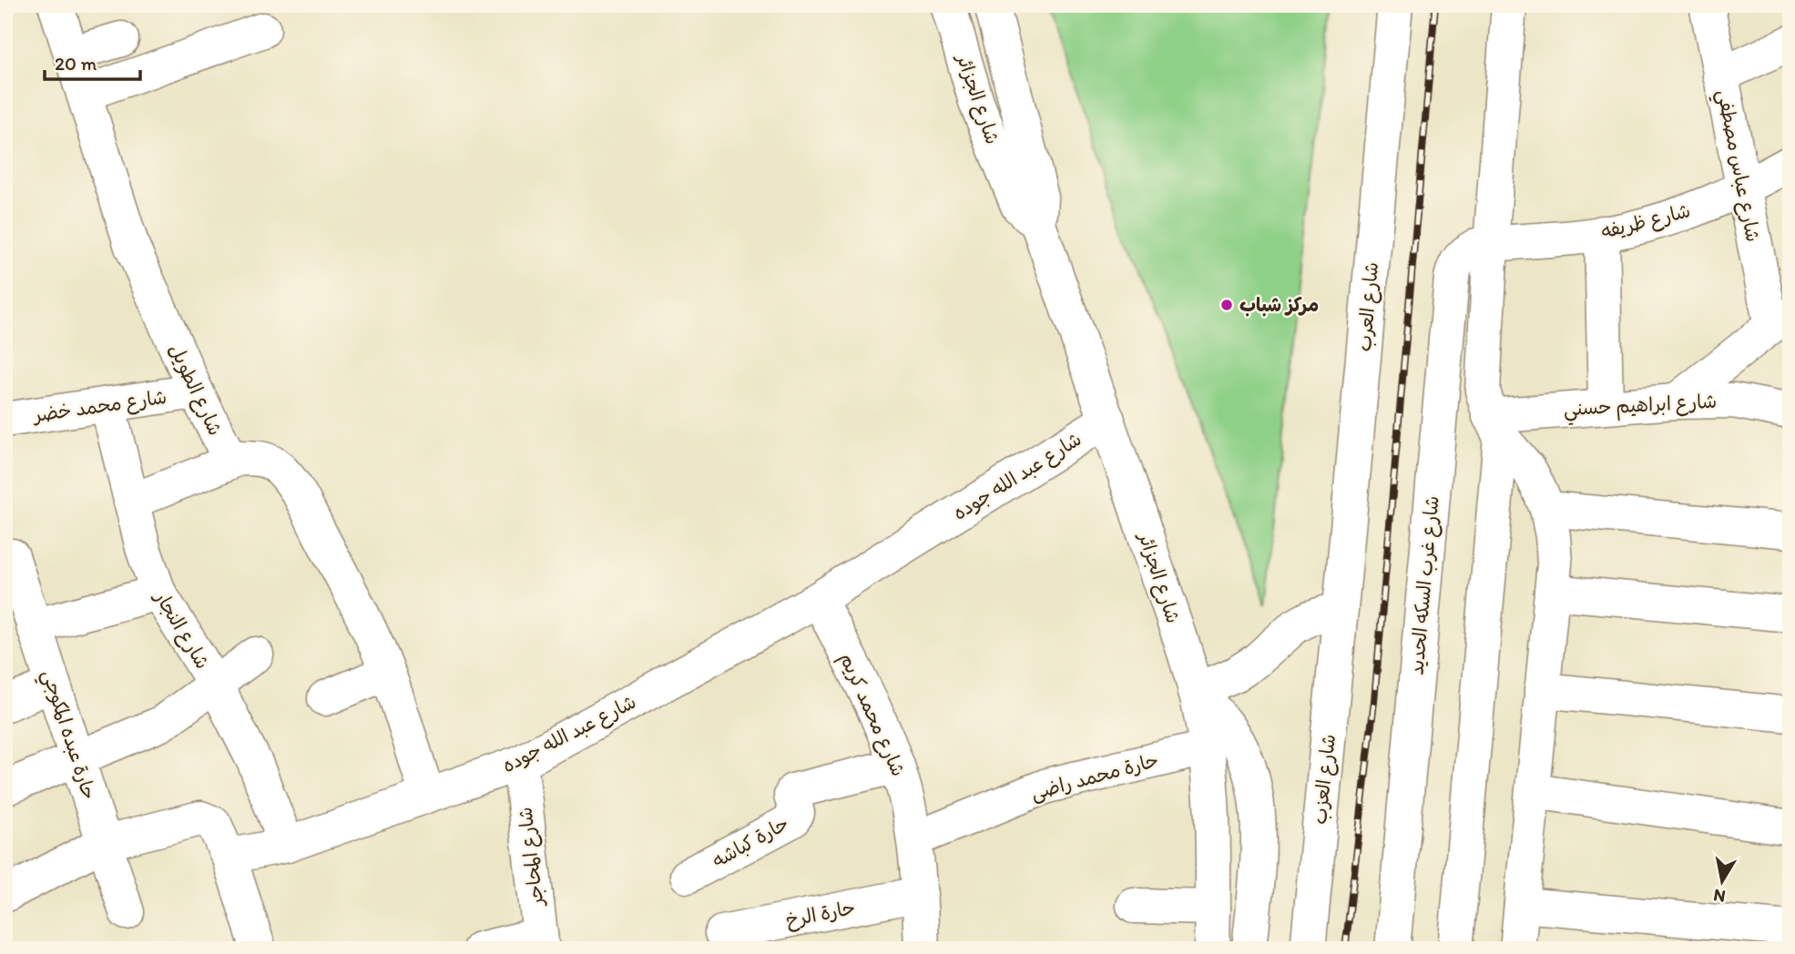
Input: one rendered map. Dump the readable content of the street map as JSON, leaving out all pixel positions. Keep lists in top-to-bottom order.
{
  "streets": {
    "main road": [
      "شارع الجزائر",
      "شارع عباس مصطفي",
      "شارع ظريفه",
      "شارع العرب",
      "شارع الطويل",
      "شارع ابراهيم حسني",
      "شارع محمد خضر",
      "شارع عبد الله جوده",
      "شارع غرب السكه الحديد",
      "شارع النجار",
      "شارع محمد كريم",
      "حارة عبده المكوجي",
      "حارة محمد راضى",
      "شارع العزب",
      "حارة كباشه",
      "شارع المحاجر",
      "حارة الرخ"
    ]
  },
  "crossings": [
    ["شارع الجزائر", "شارع عبد الله جوده"],
    ["شارع الجزائر", "حارة محمد راضى"],
    ["شارع عباس مصطفي", "شارع ظريفه"],
    ["شارع ظريفه", "شارع غرب السكه الحديد"],
    ["شارع العرب", "شارع العزب"],
    ["شارع الطويل", "شارع محمد خضر"],
    ["شارع محمد خضر", "شارع النجار"],
    ["شارع عبد الله جوده", "شارع النجار"],
    ["شارع عبد الله جوده", "شارع محمد كريم"],
    ["شارع عبد الله جوده", "شارع المحاجر"],
    ["شارع محمد كريم", "حارة محمد راضى"],
    ["شارع محمد كريم", "حارة كباشه"],
    ["شارع محمد كريم", "حارة الرخ"]
  ],
  "places": ["مركز شباب"],
  "scale_bar": "20 m",
  "north": "bottom"
}
